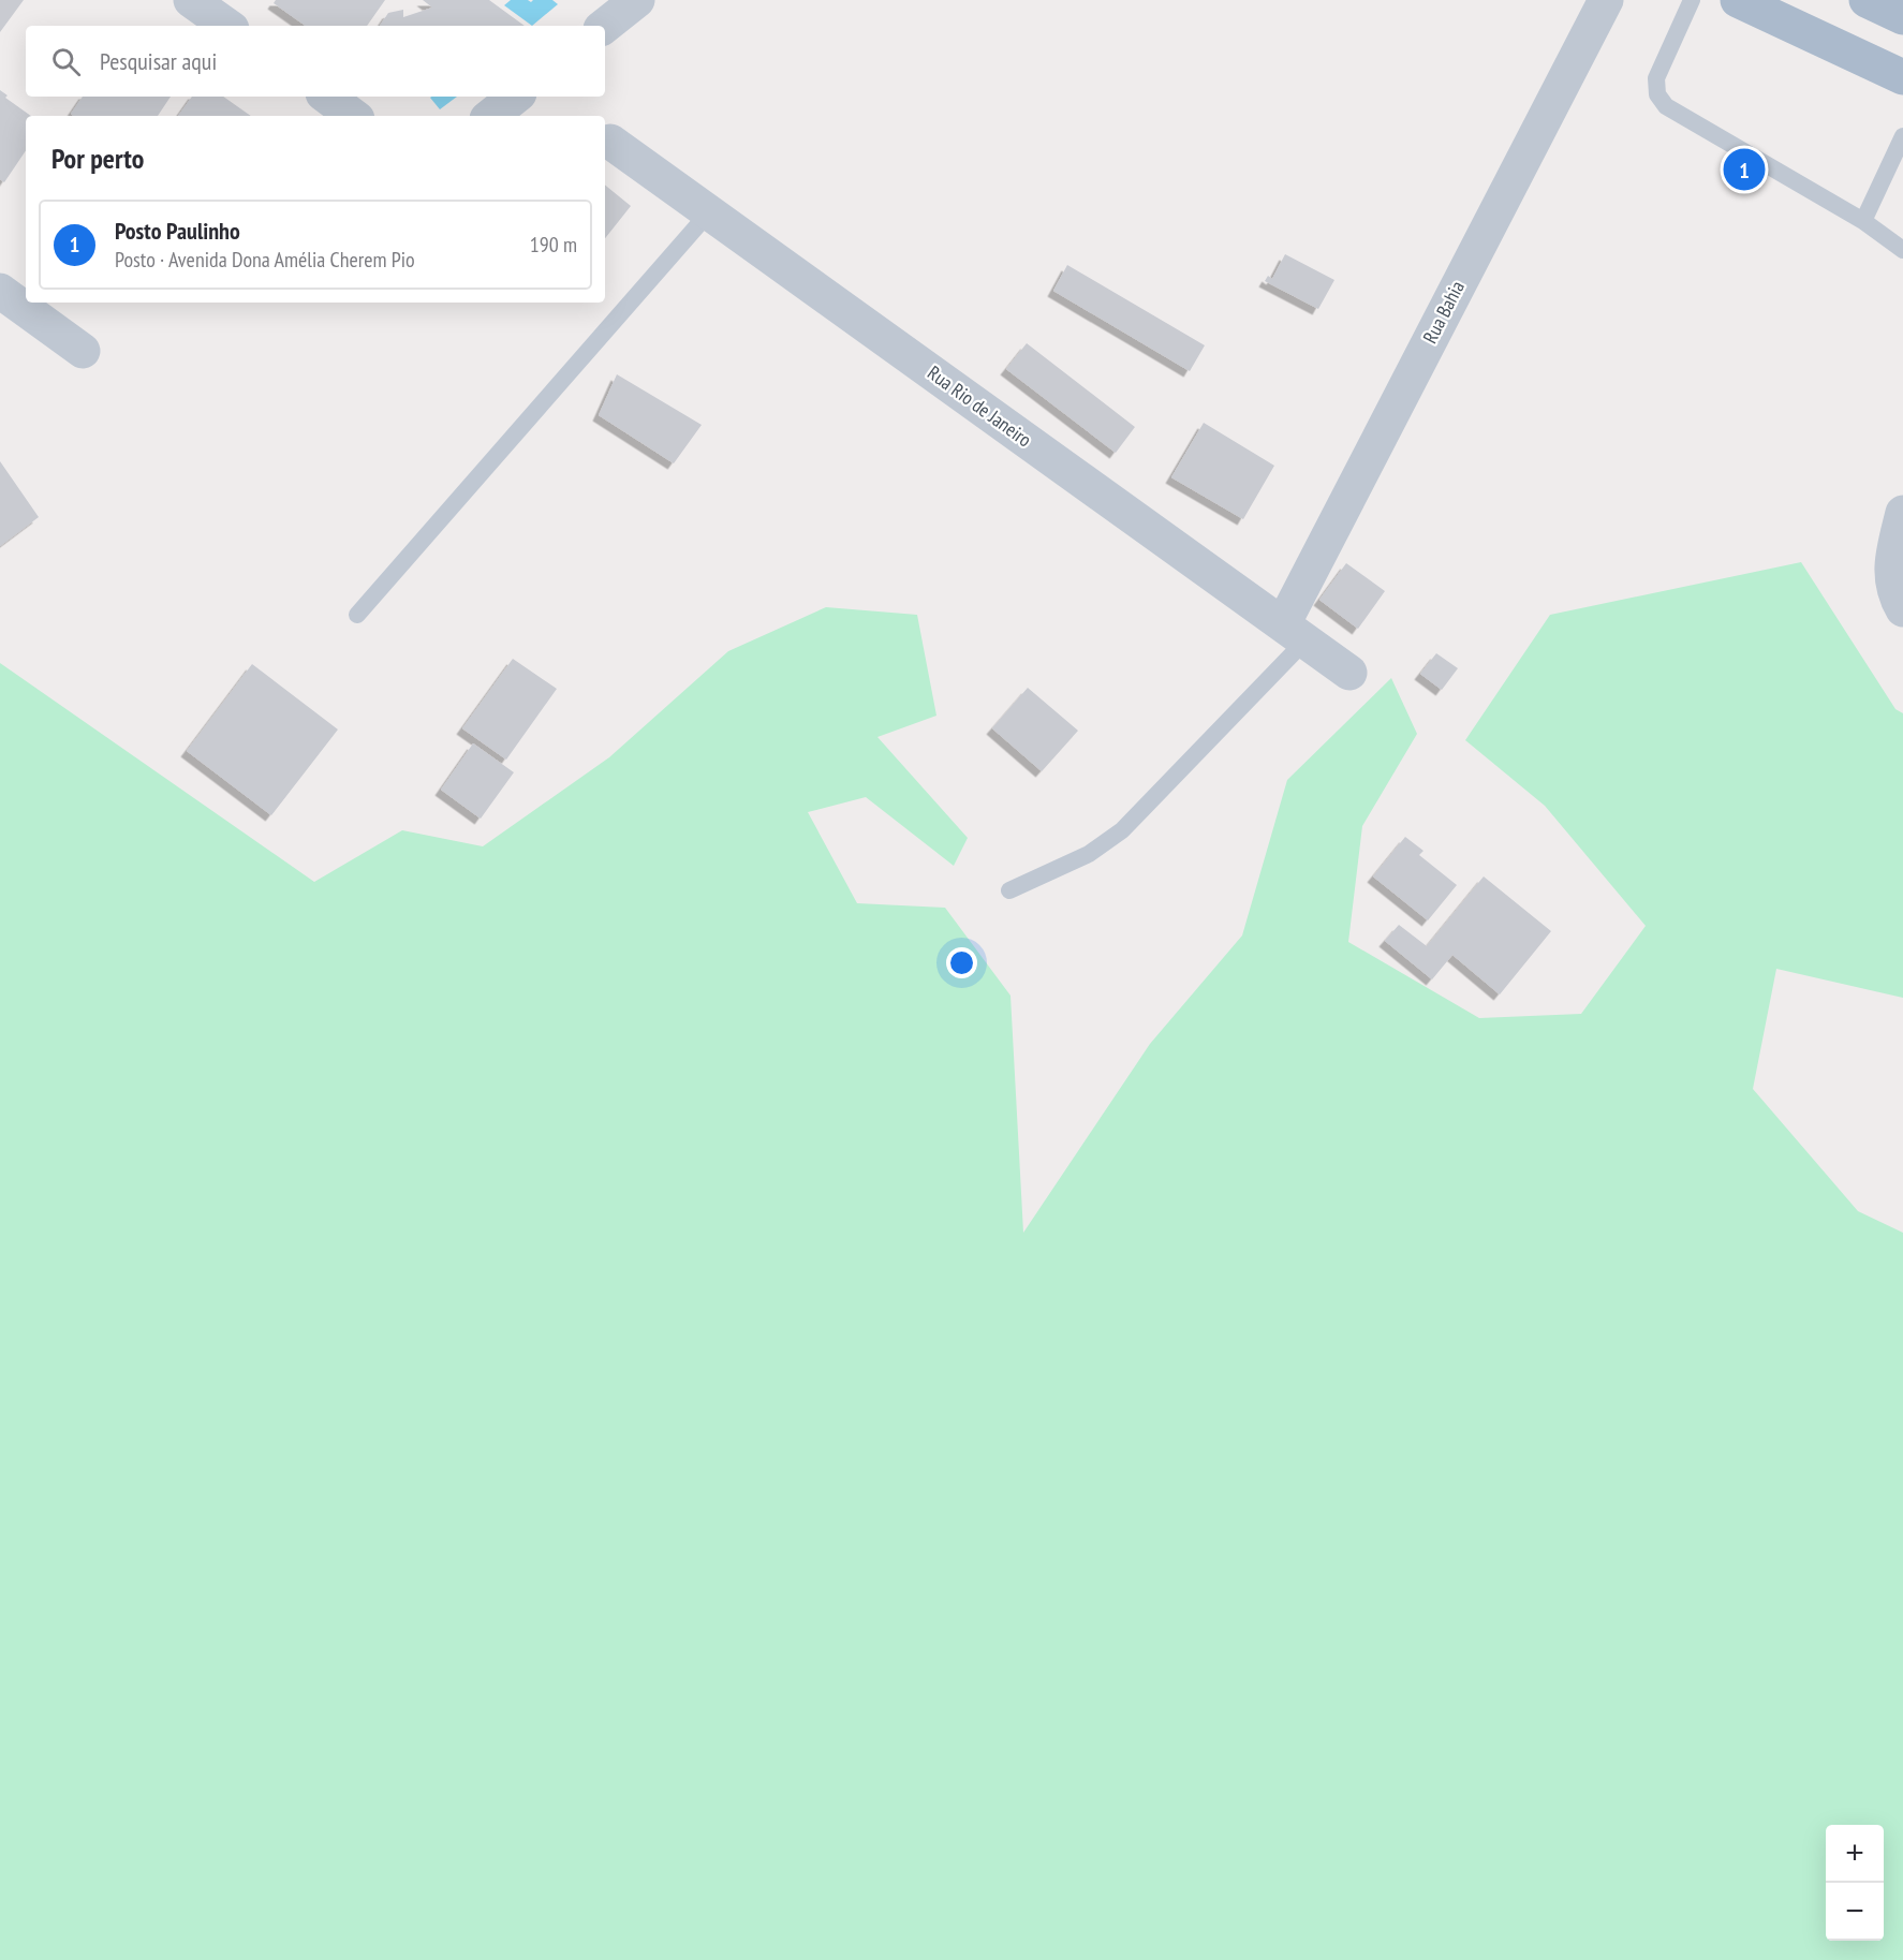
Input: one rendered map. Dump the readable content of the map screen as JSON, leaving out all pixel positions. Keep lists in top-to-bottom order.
{
  "streets": {
    "street": ["Rua Bahia", "Rua Rio de Janeiro"]
  },
  "crossings": [
    ["Rua Bahia", "Rua Rio de Janeiro"]
  ],
  "page": {
    "search": "Pesquisar aqui",
    "heading": "Por perto",
    "pins": "1",
    "list": [
      {
        "mark": "1",
        "name": "Posto Paulinho",
        "note": "Posto · Avenida Dona Amélia Cherem Pio",
        "value": "190 m"
      }
    ],
    "map_buttons": ["+", "−"]
  }
}
